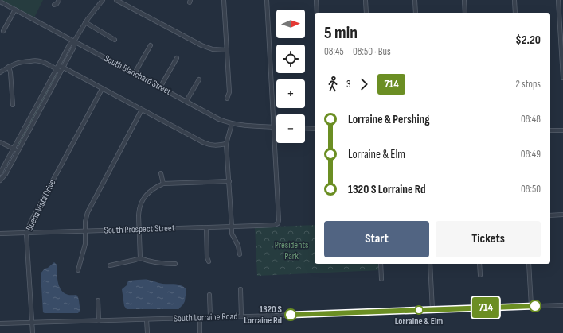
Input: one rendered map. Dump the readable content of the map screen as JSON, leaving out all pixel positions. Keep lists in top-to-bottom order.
{
  "streets": {
    "street": [
      "South Blanchard Street",
      "Buena Vista Drive",
      "South Prospect Street",
      "South Lorraine Road"
    ]
  },
  "crossings": [
    ["South Blanchard Street", "South Prospect Street"],
    ["Buena Vista Drive", "South Prospect Street"],
    ["Buena Vista Drive", "South Lorraine Road"]
  ],
  "parks": ["Presidents Park"],
  "places": ["Lorraine & Elm", "1320 S Lorraine Rd"],
  "lines": ["bus line 714"],
  "north": "right",
  "page": {
    "on_map": "714",
    "map_buttons": ["+", "−"],
    "heading": ["5 min", "08:45 – 08:50 · Bus", "$2.20"],
    "legs": ["3", "714", "2 stops"],
    "list": [
      {
        "name": "Lorraine & Pershing",
        "value": "08:48"
      },
      {
        "name": "Lorraine & Elm",
        "value": "08:49"
      },
      {
        "name": "1320 S Lorraine Rd",
        "value": "08:50"
      }
    ],
    "buttons": ["Start", "Tickets"]
  }
}
